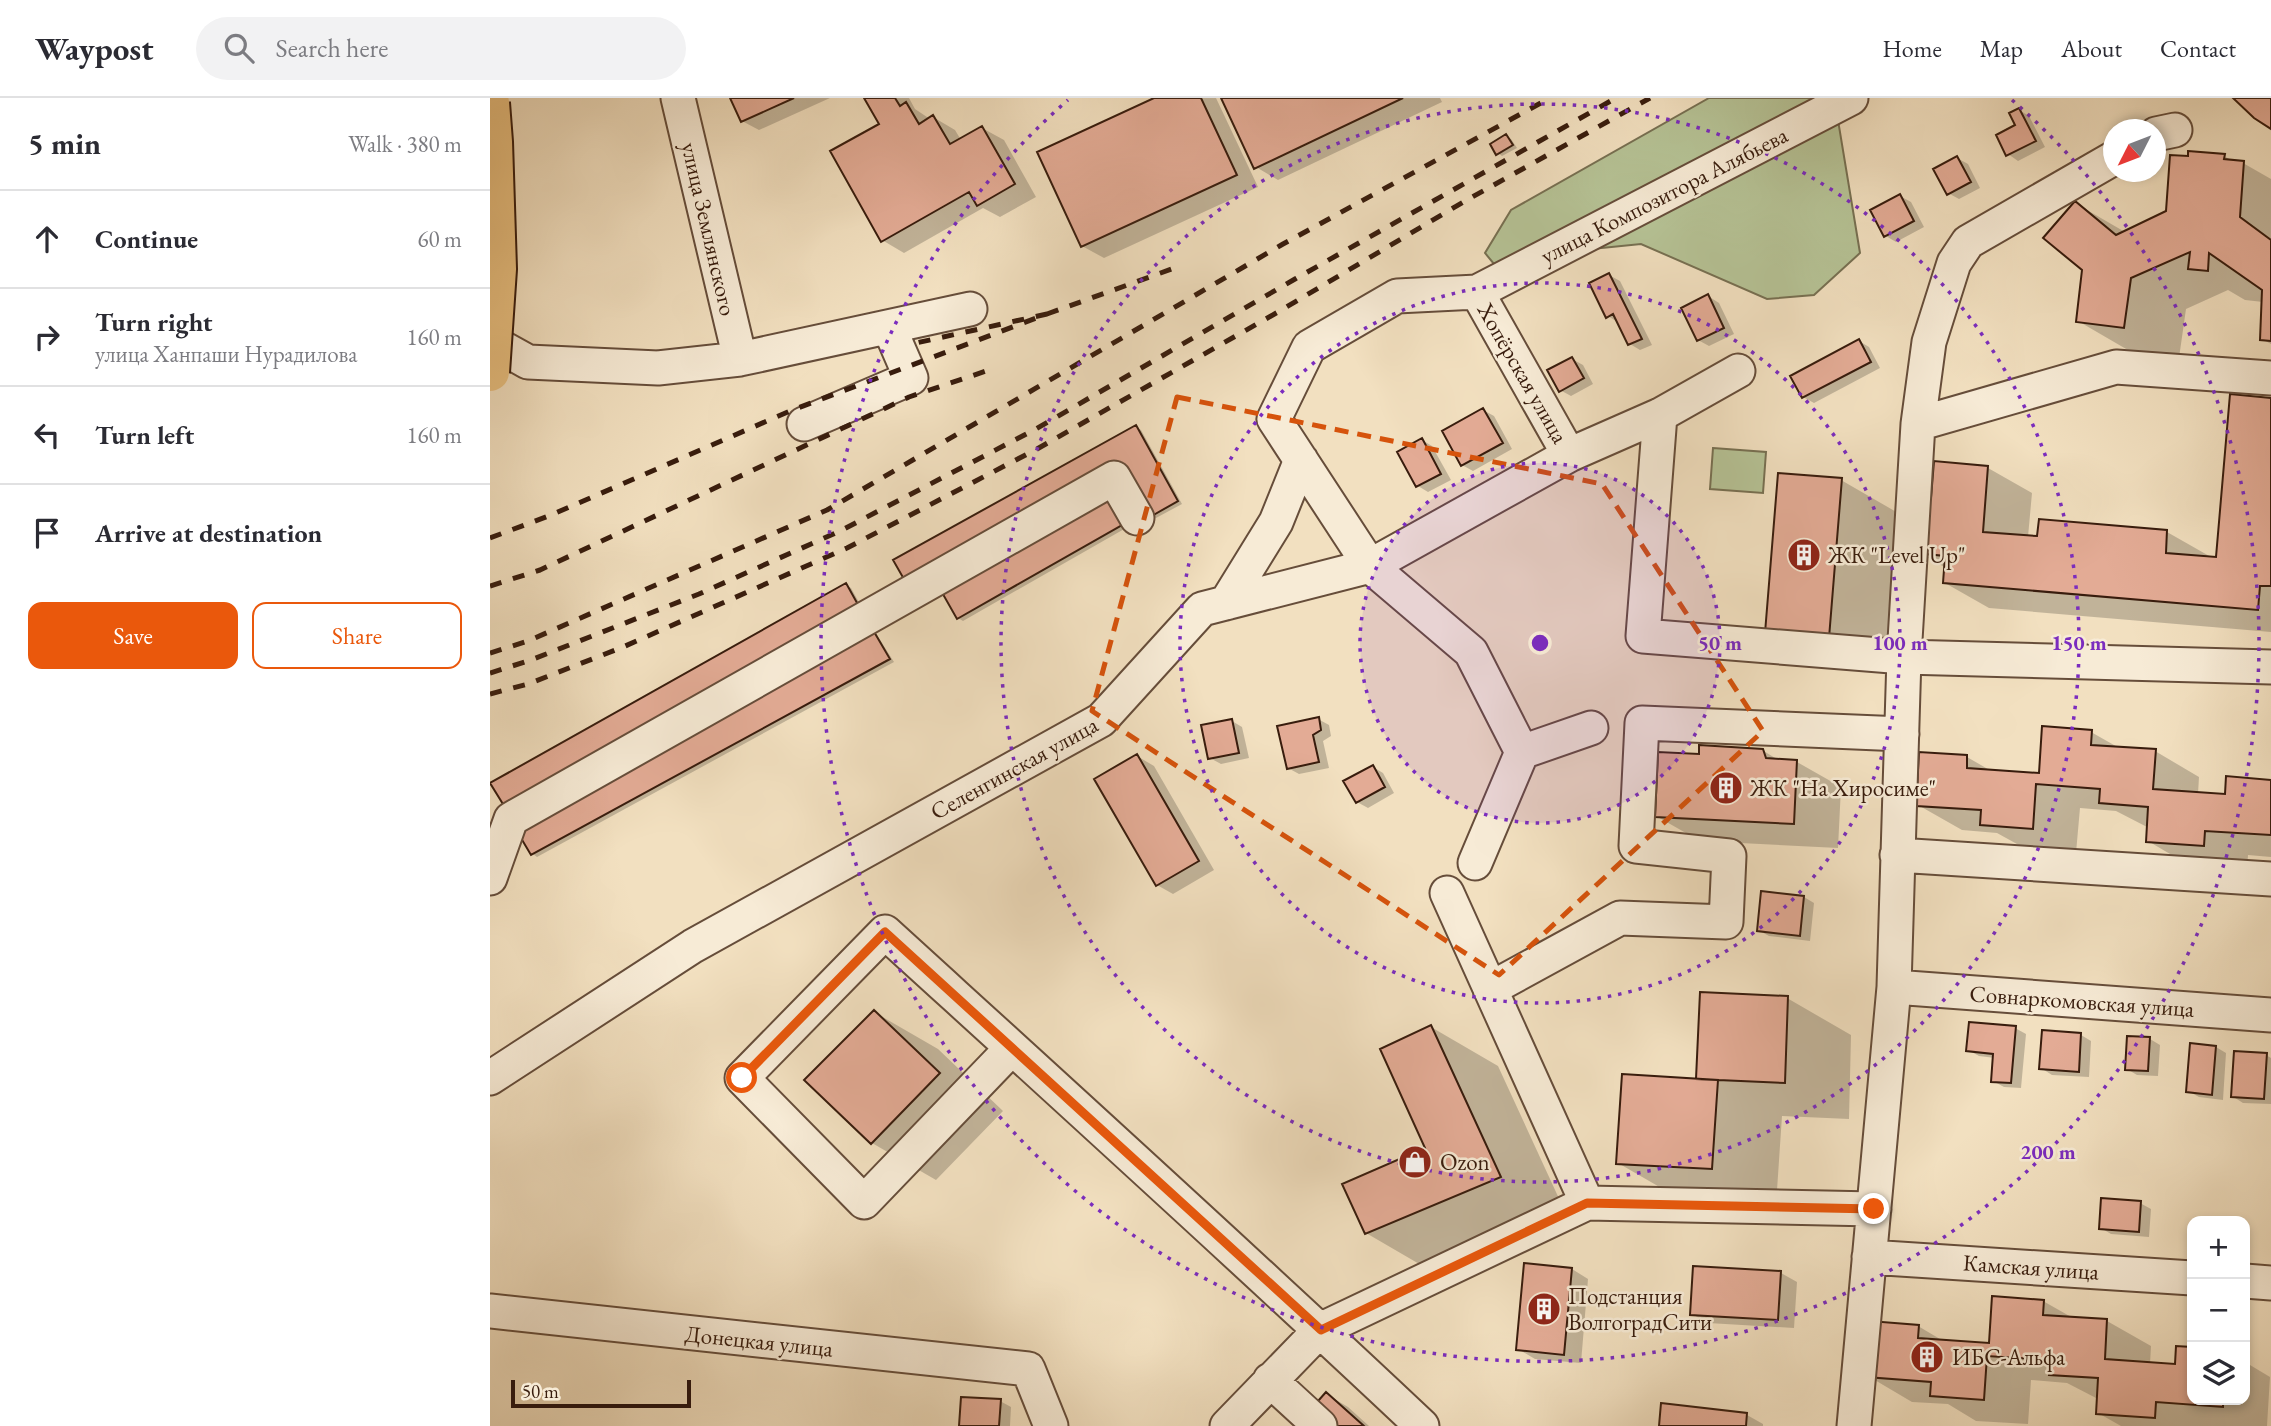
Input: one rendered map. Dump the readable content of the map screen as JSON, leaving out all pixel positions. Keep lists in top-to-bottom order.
{
  "streets": {
    "street": [
      "улица Композитора Алябьева",
      "улица Землянского",
      "Хопёрская улица",
      "Селенгинская улица",
      "Совнаркомовская улица",
      "Камская улица",
      "Донецкая улица"
    ]
  },
  "crossings": [
    ["улица Композитора Алябьева", "Хопёрская улица"],
    ["Хопёрская улица", "Селенгинская улица"]
  ],
  "places": {
    "building": [
      "ЖК \"Level Up\"",
      "ЖК \"На Хиросиме\"",
      "Подстанция ВолгоградСити",
      "ИБС-Альфа"
    ],
    "shop": ["Ozon"]
  },
  "scale_bar": "50 m",
  "north": "bottom left",
  "page": {
    "header": "Waypost",
    "search": "Search here",
    "nav": [
      "Home",
      "Map",
      "About",
      "Contact"
    ],
    "heading": ["5 min", "Walk · 380 m"],
    "list": [
      ["Continue", "60 m"],
      ["Turn right", "улица Ханпаши Нурадилова", "160 m"],
      ["Turn left", "160 m"],
      "Arrive at destination"
    ],
    "buttons": ["Save", "Share"],
    "map_buttons": ["+", "−"],
    "scale": "50 m"
  },
  "rings": [
    "50 m",
    "100 m",
    "150 m",
    "200 m"
  ]
}
